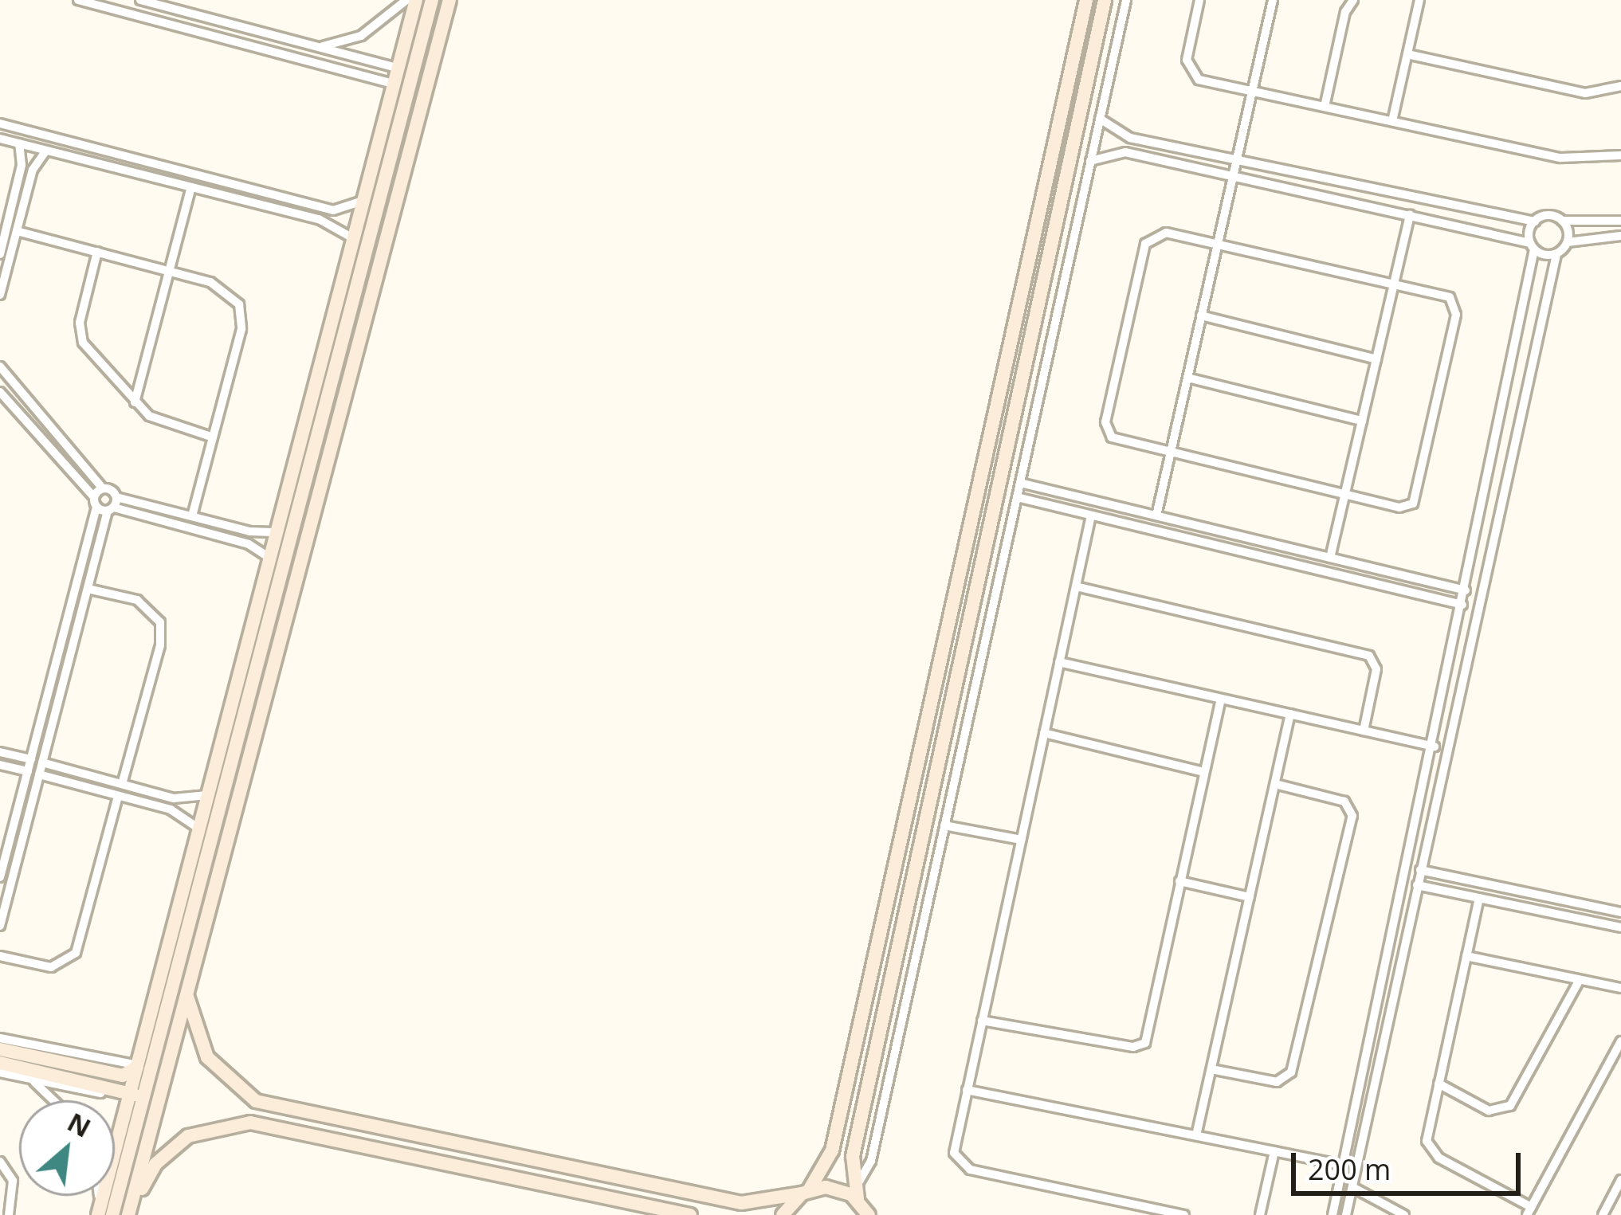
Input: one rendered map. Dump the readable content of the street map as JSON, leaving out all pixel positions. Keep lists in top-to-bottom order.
{
  "scale_bar": "200 m",
  "north": "top right"
}
